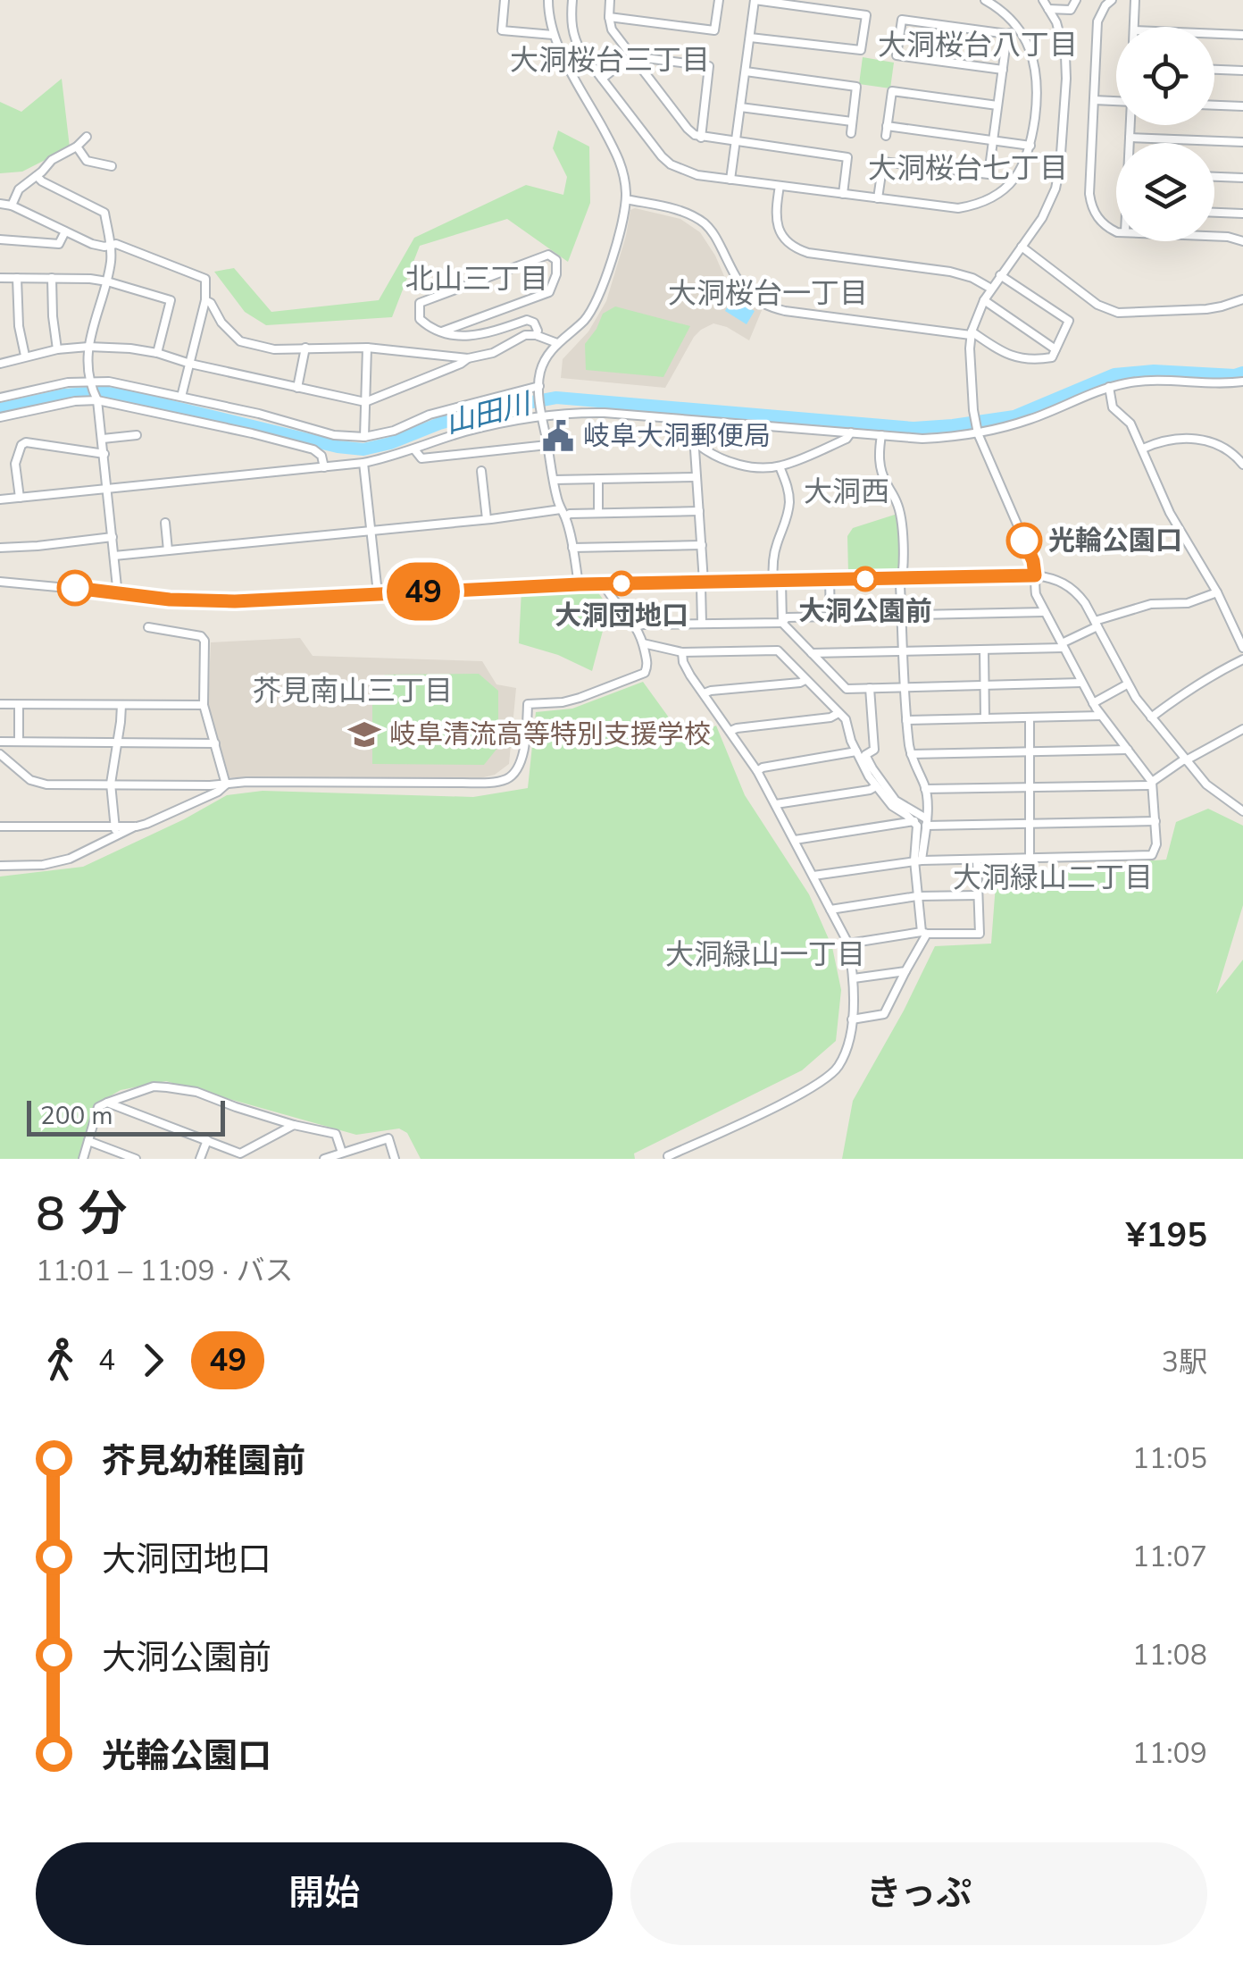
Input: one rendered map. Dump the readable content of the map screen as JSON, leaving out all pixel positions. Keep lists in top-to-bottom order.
{
  "districts": [
    "大洞桜台八丁目",
    "大洞桜台三丁目",
    "大洞桜台七丁目",
    "北山三丁目",
    "大洞桜台一丁目",
    "大洞西",
    "芥見南山三丁目",
    "大洞緑山二丁目",
    "大洞緑山一丁目"
  ],
  "water": ["山田川"],
  "places": {
    "public building": ["岐阜大洞郵便局"],
    "other": ["光輪公園口", "大洞公園前", "大洞団地口"],
    "school or university": ["岐阜清流高等特別支援学校"]
  },
  "lines": ["bus line 49"],
  "scale_bar": "200 m",
  "page": {
    "on_map": "49",
    "scale": "200 m",
    "heading": ["8 分", "11:01 – 11:09 · バス", "¥195"],
    "legs": ["4", "49", "3駅"],
    "list": [
      {
        "name": "芥見幼稚園前",
        "value": "11:05"
      },
      {
        "name": "大洞団地口",
        "value": "11:07"
      },
      {
        "name": "大洞公園前",
        "value": "11:08"
      },
      {
        "name": "光輪公園口",
        "value": "11:09"
      }
    ],
    "buttons": ["開始", "きっぷ"]
  }
}
